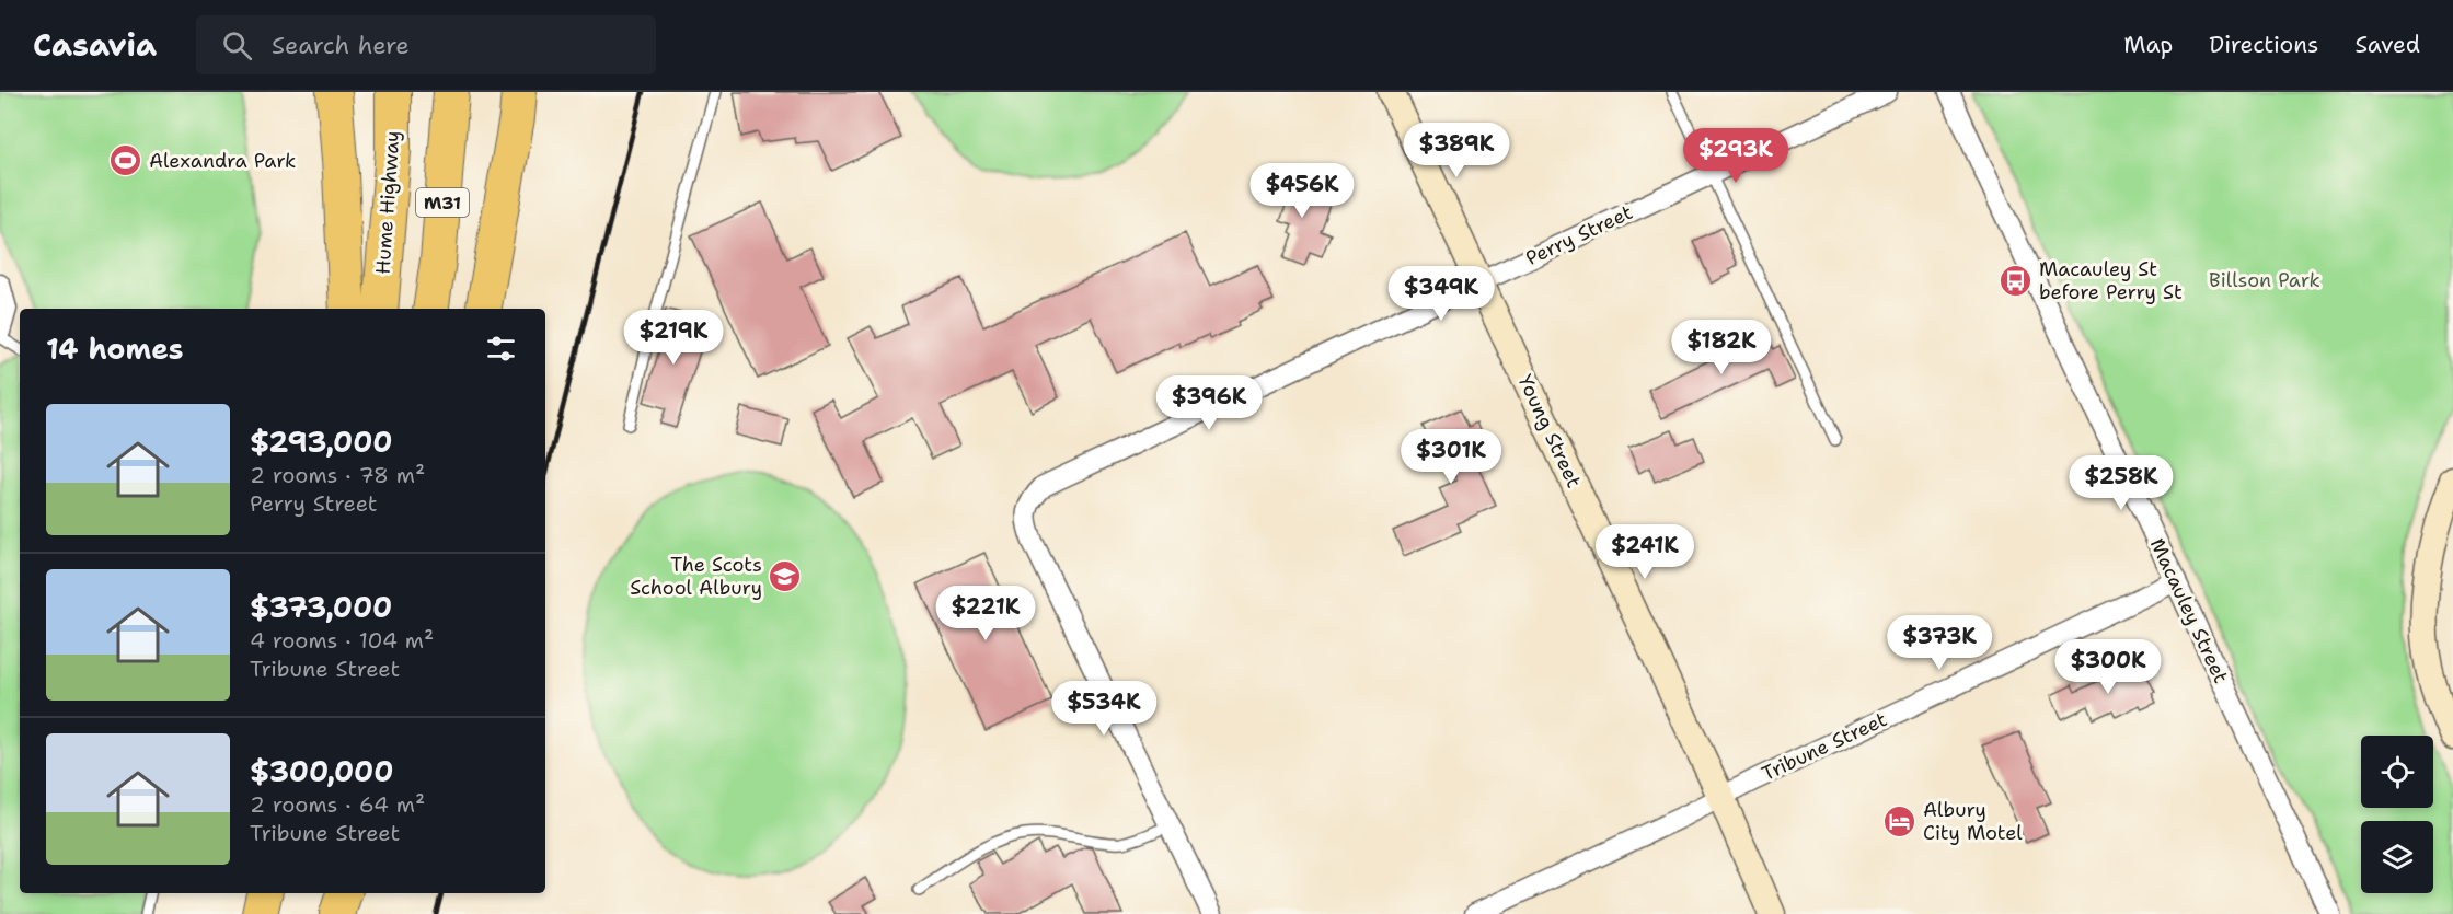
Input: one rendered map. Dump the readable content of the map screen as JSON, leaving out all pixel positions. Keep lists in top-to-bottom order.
{
  "streets": {
    "highway": ["Hume Highway", "M31"],
    "main road": ["Young Street"],
    "street": ["Perry Street", "Macauley Street", "Tribune Street"]
  },
  "crossings": [
    ["Perry Street", "Young Street"],
    ["Young Street", "Tribune Street"],
    ["Macauley Street", "Tribune Street"]
  ],
  "parks": ["Billson Park"],
  "places": {
    "sports": ["Alexandra Park"],
    "bus stop": ["Macauley St before Perry St"],
    "school or university": ["The Scots School Albury"],
    "hotel": ["Albury City Motel"]
  },
  "page": {
    "header": "Casavia",
    "search": "Search here",
    "nav": ["Map", "Directions", "Saved"],
    "price": [
      "$389K",
      "$293K",
      "$456K",
      "$349K",
      "$219K",
      "$182K",
      "$396K",
      "$301K",
      "$258K",
      "$241K",
      "$221K",
      "$373K",
      "$300K",
      "$534K"
    ],
    "heading": "14 homes",
    "list": [
      {
        "name": "$293,000",
        "note": "2 rooms · 78 m² · Perry Street"
      },
      {
        "name": "$373,000",
        "note": "4 rooms · 104 m² · Tribune Street"
      },
      {
        "name": "$300,000",
        "note": "2 rooms · 64 m² · Tribune Street"
      }
    ]
  }
}
